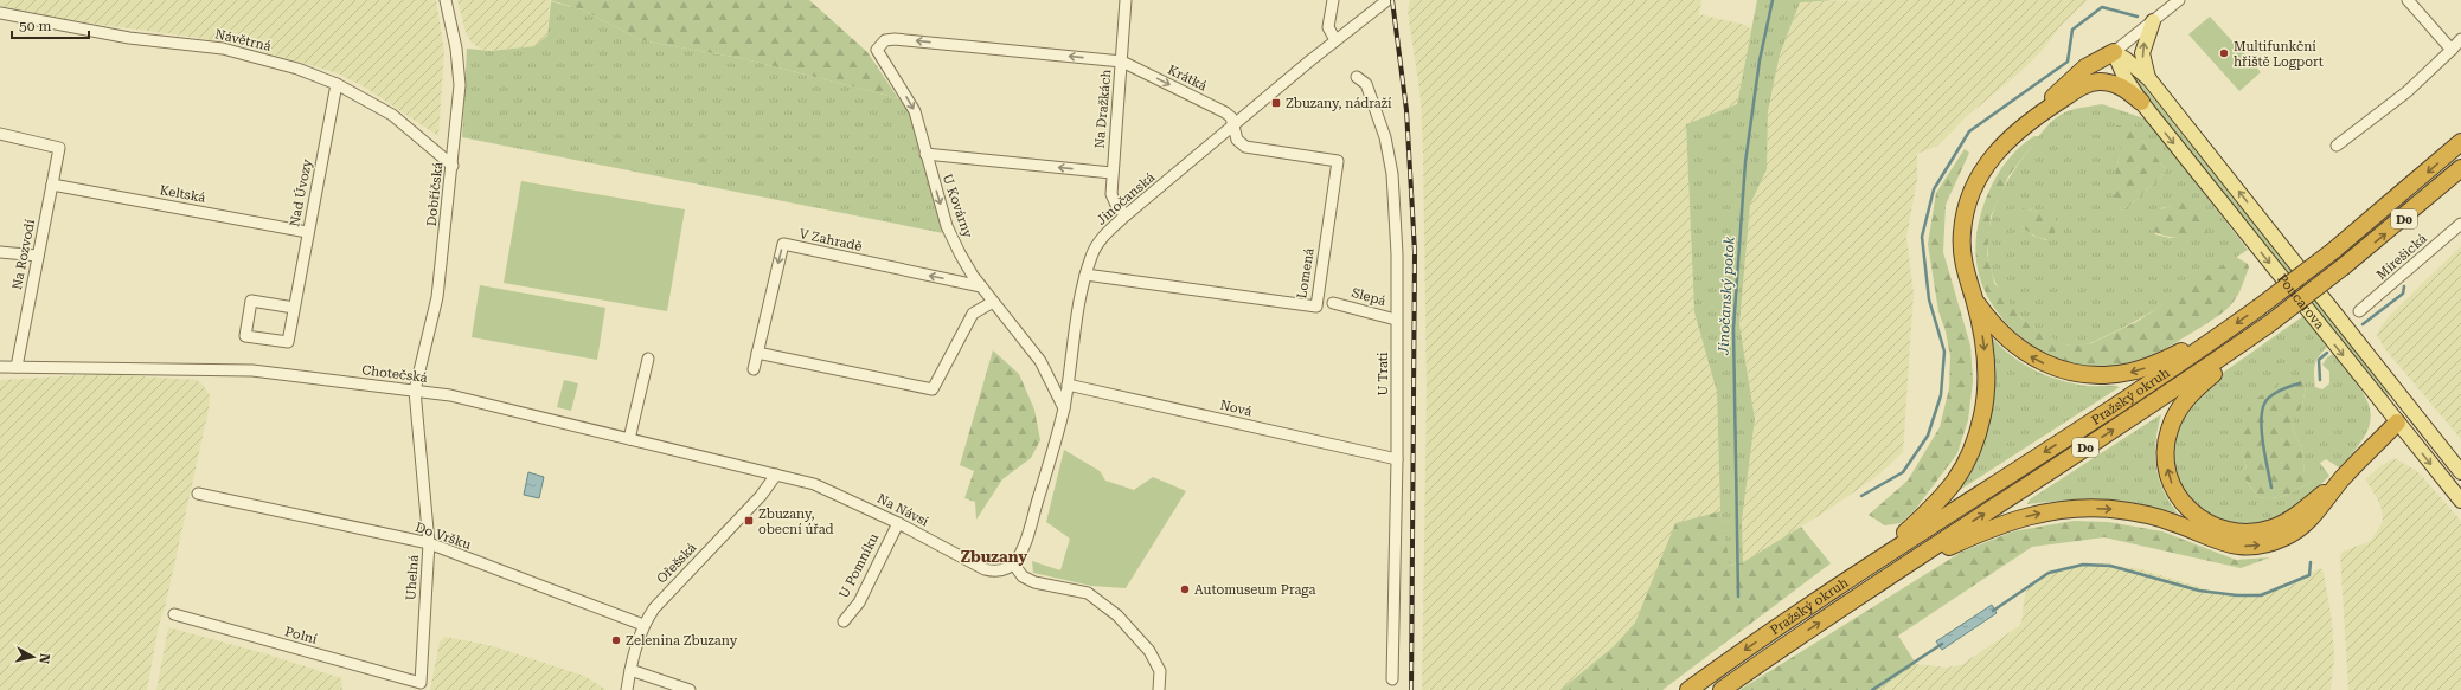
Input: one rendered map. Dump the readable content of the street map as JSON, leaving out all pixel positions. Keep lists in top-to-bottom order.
{
  "streets": {
    "highway": ["D0", "Pražský okruh"],
    "main road": ["Poncarova"],
    "street": [
      "Návětrná",
      "Krátká",
      "Na Dražkách",
      "Nad Úvozy",
      "Keltská",
      "Dobříčská",
      "Jinočanská",
      "U Kovárny",
      "V Zahradě",
      "Na Rozvodí",
      "Mirešická",
      "Lomená",
      "Slepá",
      "Chotečská",
      "U Trati",
      "Nová",
      "Na Návsi",
      "Do Vršku",
      "Ořešská",
      "U Pomníku",
      "Uhelná",
      "Polní"
    ]
  },
  "crossings": [
    ["Návětrná", "Nad Úvozy"],
    ["Návětrná", "Dobříčská"],
    ["Krátká", "Na Dražkách"],
    ["Krátká", "Jinočanská"],
    ["Krátká", "U Kovárny"],
    ["Krátká", "Lomená"],
    ["Na Dražkách", "Jinočanská"],
    ["Na Dražkách", "U Kovárny"],
    ["Nad Úvozy", "Keltská"],
    ["Keltská", "Na Rozvodí"],
    ["Dobříčská", "Chotečská"],
    ["Dobříčská", "Uhelná"],
    ["Jinočanská", "U Kovárny"],
    ["Jinočanská", "Lomená"],
    ["Jinočanská", "Nová"],
    ["Jinočanská", "Na Návsi"],
    ["U Kovárny", "V Zahradě"],
    ["Na Rozvodí", "Chotečská"],
    ["Slepá", "U Trati"],
    ["Chotečská", "Na Návsi"],
    ["Chotečská", "Ořešská"],
    ["Chotečská", "Uhelná"],
    ["U Trati", "Nová"],
    ["Na Návsi", "Ořešská"],
    ["Na Návsi", "U Pomníku"],
    ["Do Vršku", "Ořešská"],
    ["Do Vršku", "Uhelná"],
    ["Uhelná", "Polní"]
  ],
  "one_way": ["Krátká"],
  "districts": ["Zbuzany"],
  "water": ["Jinočanský potok"],
  "places": {
    "other": ["Multifunkční hřiště Logport", "Automuseum Praga", "Zelenina Zbuzany"],
    "transit": ["Zbuzany, nádraží", "Zbuzany, obecní úřad"]
  },
  "scale_bar": "50 m",
  "north": "right"
}
